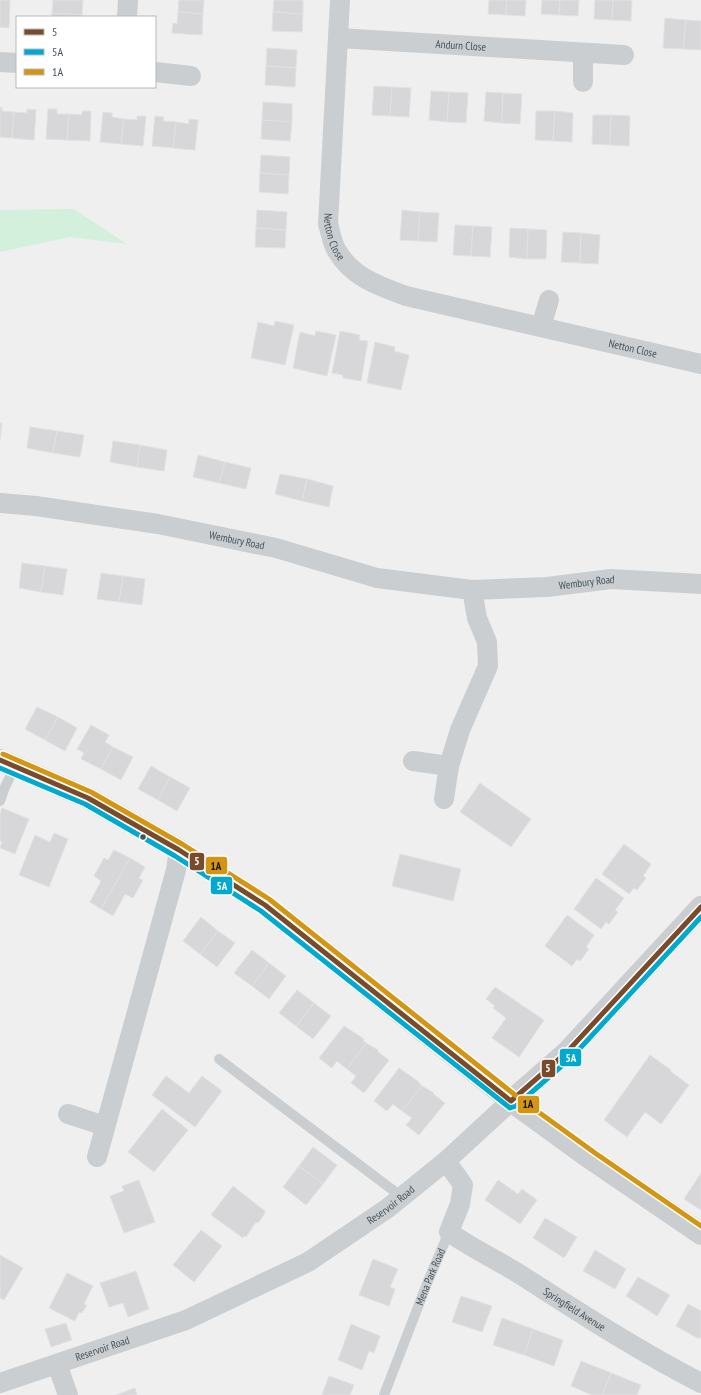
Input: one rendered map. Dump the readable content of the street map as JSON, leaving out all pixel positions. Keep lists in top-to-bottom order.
{
  "streets": {
    "street": [
      "Andurn Close",
      "Netton Close",
      "Wembury Road",
      "Reservoir Road",
      "Mena Park Road",
      "Springfield Avenue"
    ]
  },
  "crossings": [
    ["Andurn Close", "Netton Close"],
    ["Reservoir Road", "Mena Park Road"],
    ["Mena Park Road", "Springfield Avenue"]
  ],
  "lines": ["transit line 1A", "transit line 5", "transit line 5A"],
  "legend": ["5", "5A", "1A"]
}
